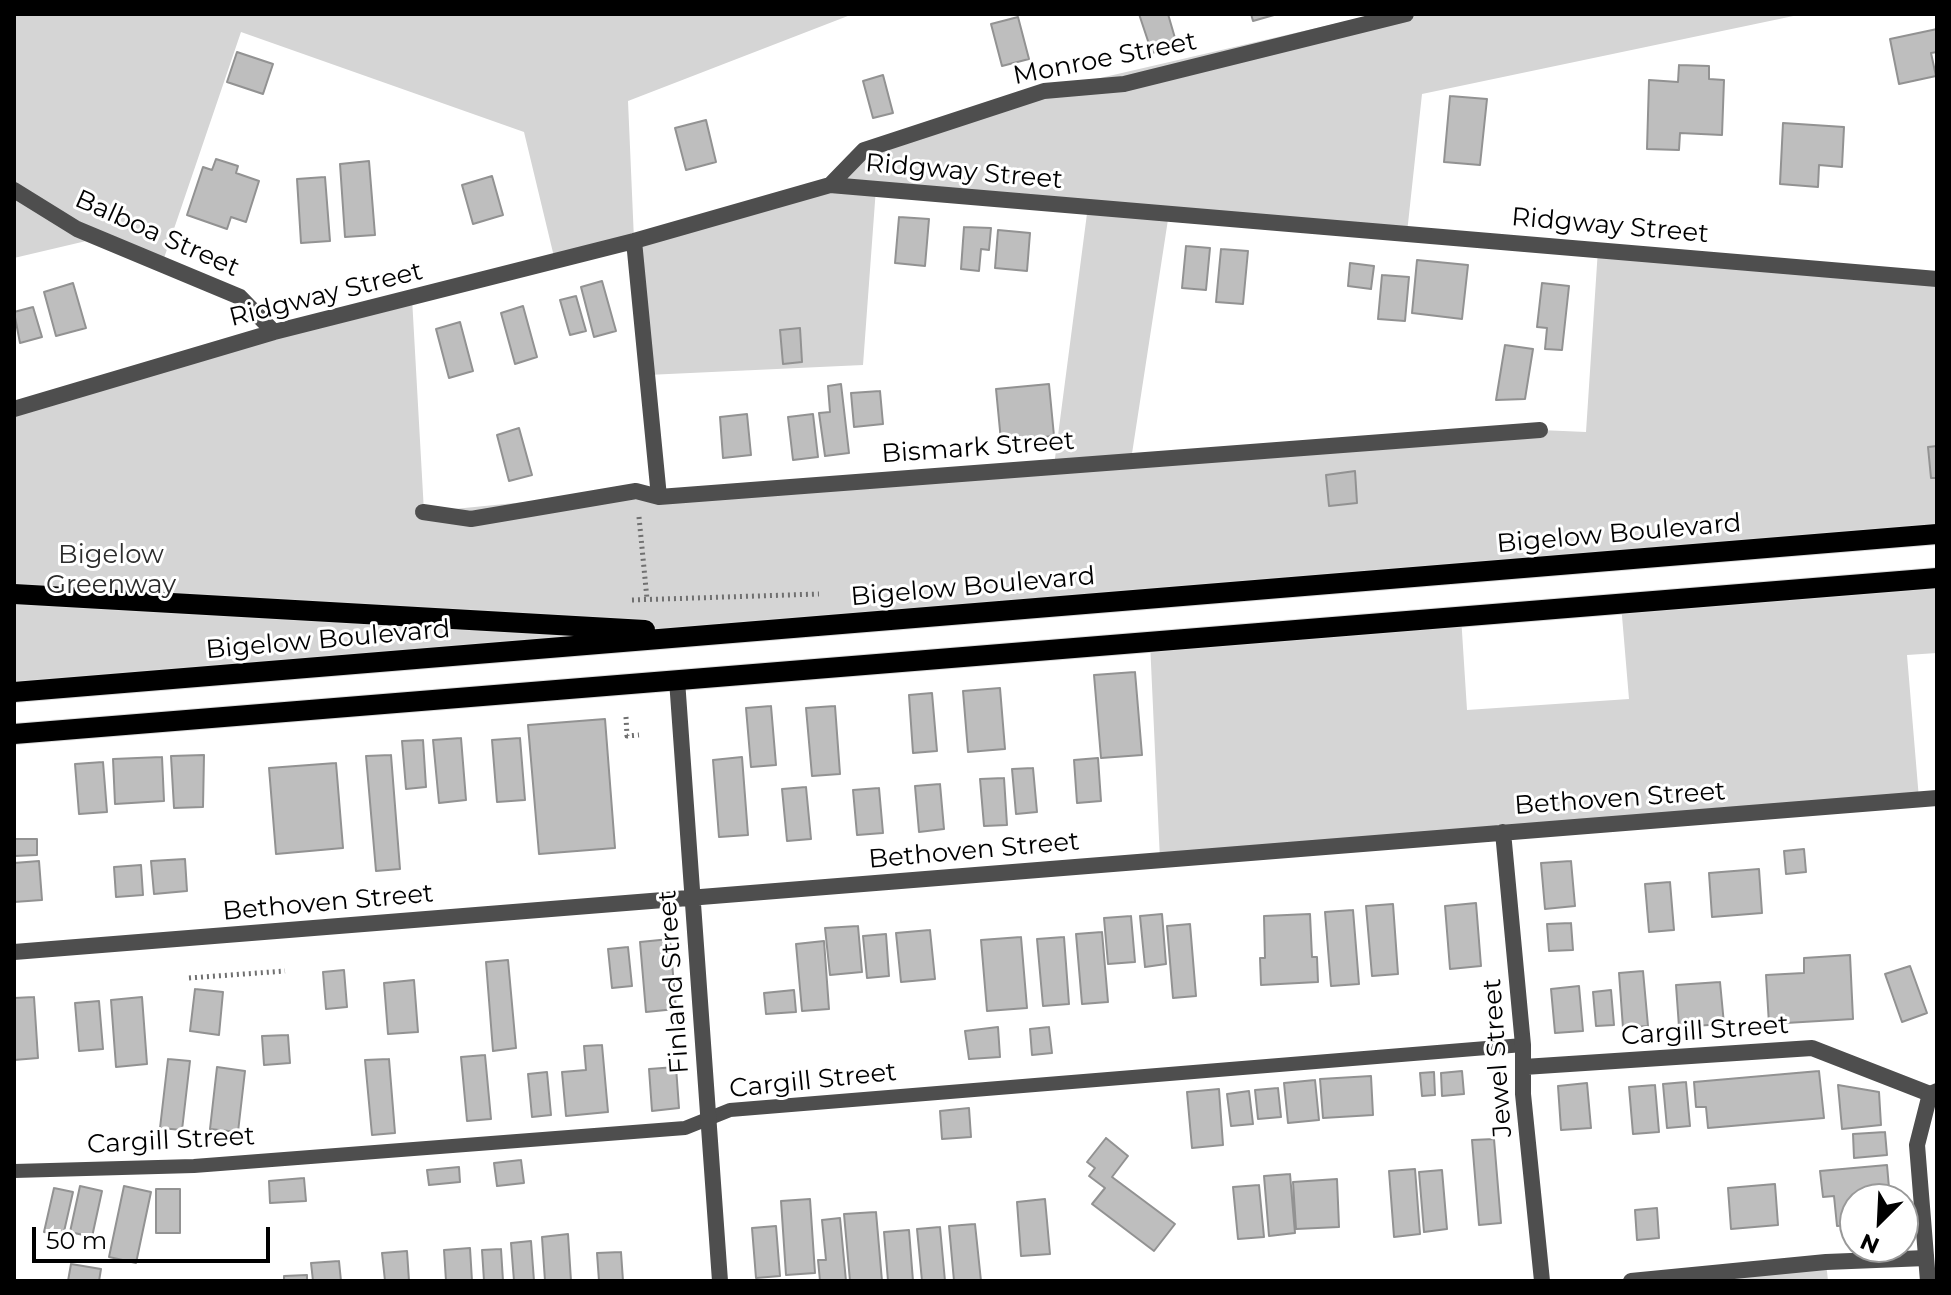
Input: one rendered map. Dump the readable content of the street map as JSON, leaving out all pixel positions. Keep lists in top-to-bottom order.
{
  "streets": {
    "main road": ["Bigelow Boulevard"],
    "street": [
      "Monroe Street",
      "Ridgway Street",
      "Balboa Street",
      "Bismark Street",
      "Bethoven Street",
      "Finland Street",
      "Cargill Street",
      "Jewel Street"
    ]
  },
  "crossings": [
    ["Monroe Street", "Ridgway Street"],
    ["Ridgway Street", "Balboa Street"],
    ["Bethoven Street", "Finland Street"],
    ["Bethoven Street", "Jewel Street"],
    ["Finland Street", "Cargill Street"],
    ["Cargill Street", "Jewel Street"]
  ],
  "parks": ["Bigelow Greenway"],
  "scale_bar": "50 m",
  "north": "bottom left"
}
